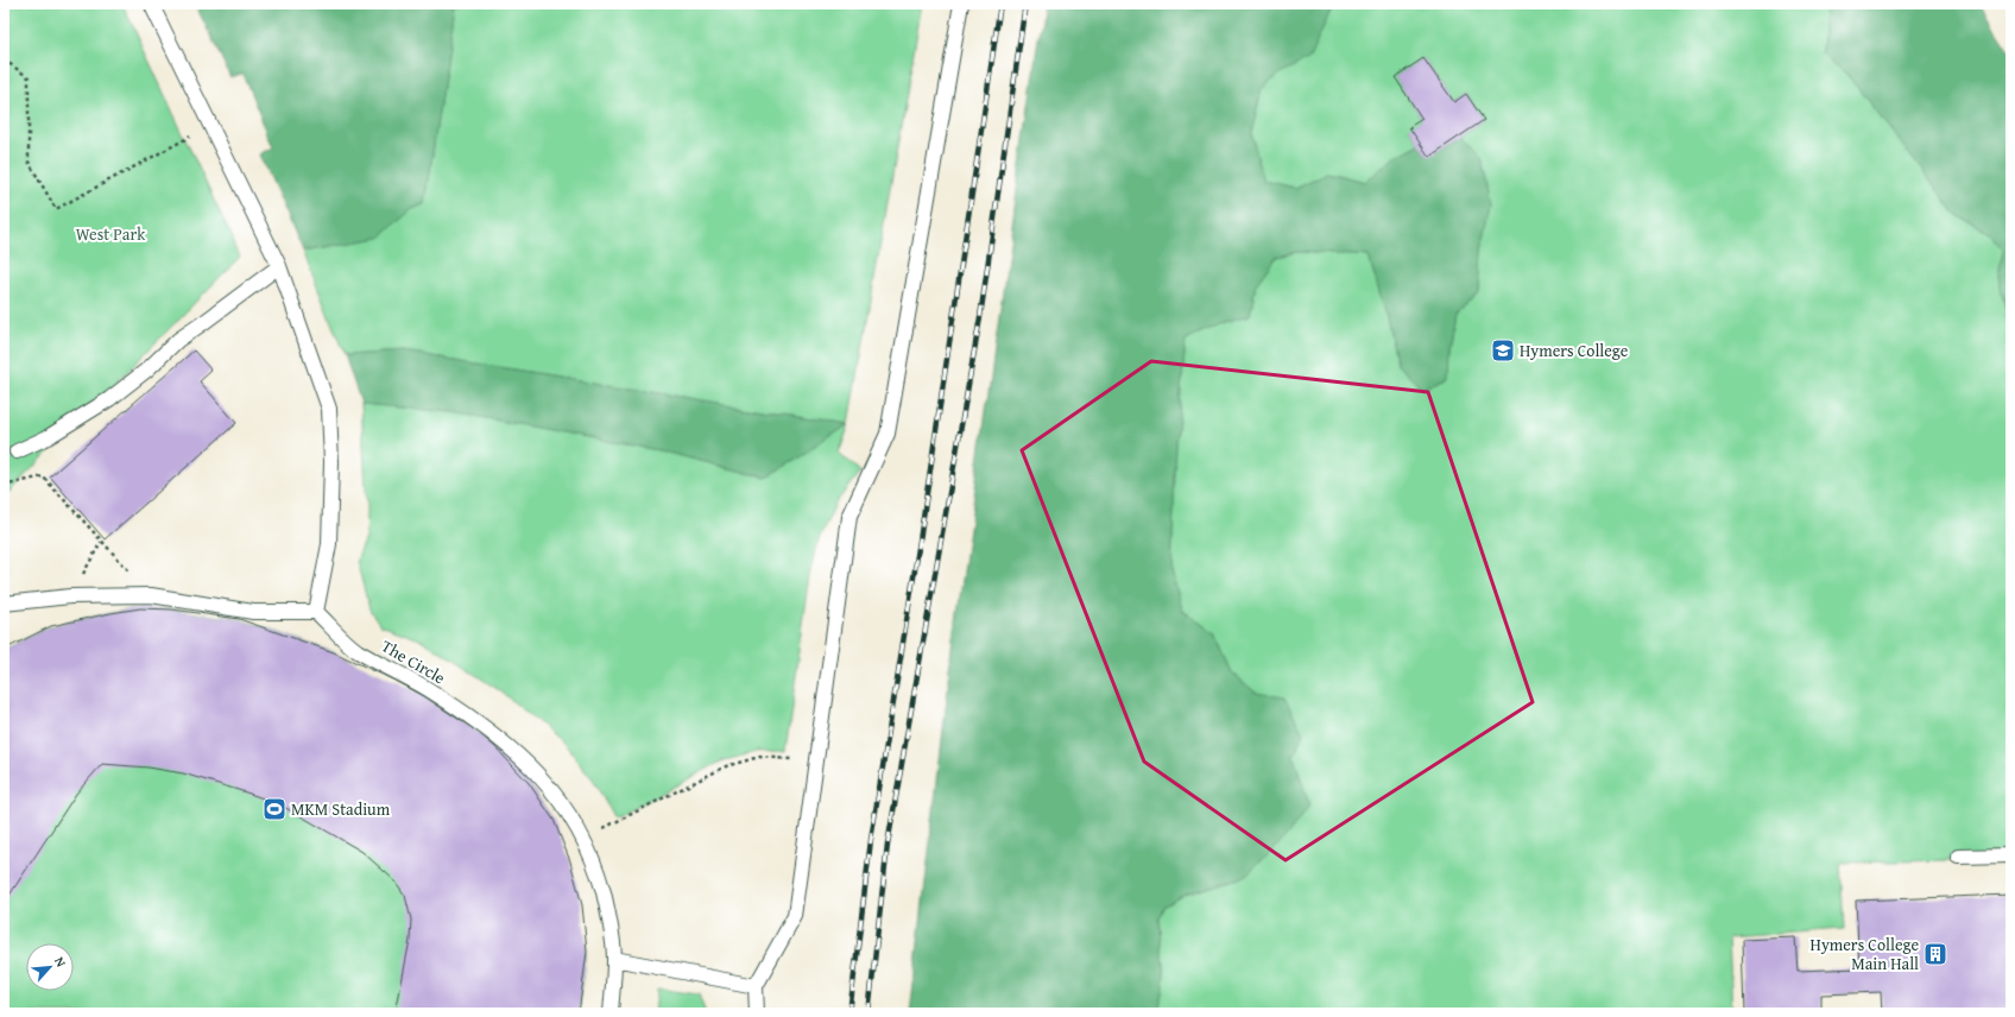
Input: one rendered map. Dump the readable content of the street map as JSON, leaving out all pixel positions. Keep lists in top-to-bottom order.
{
  "streets": {
    "lane": ["The Circle"]
  },
  "parks": ["West Park"],
  "places": {
    "school or university": ["Hymers College"],
    "sports": ["MKM Stadium"],
    "building": ["Hymers College Main Hall"]
  },
  "north": "top right"
}
